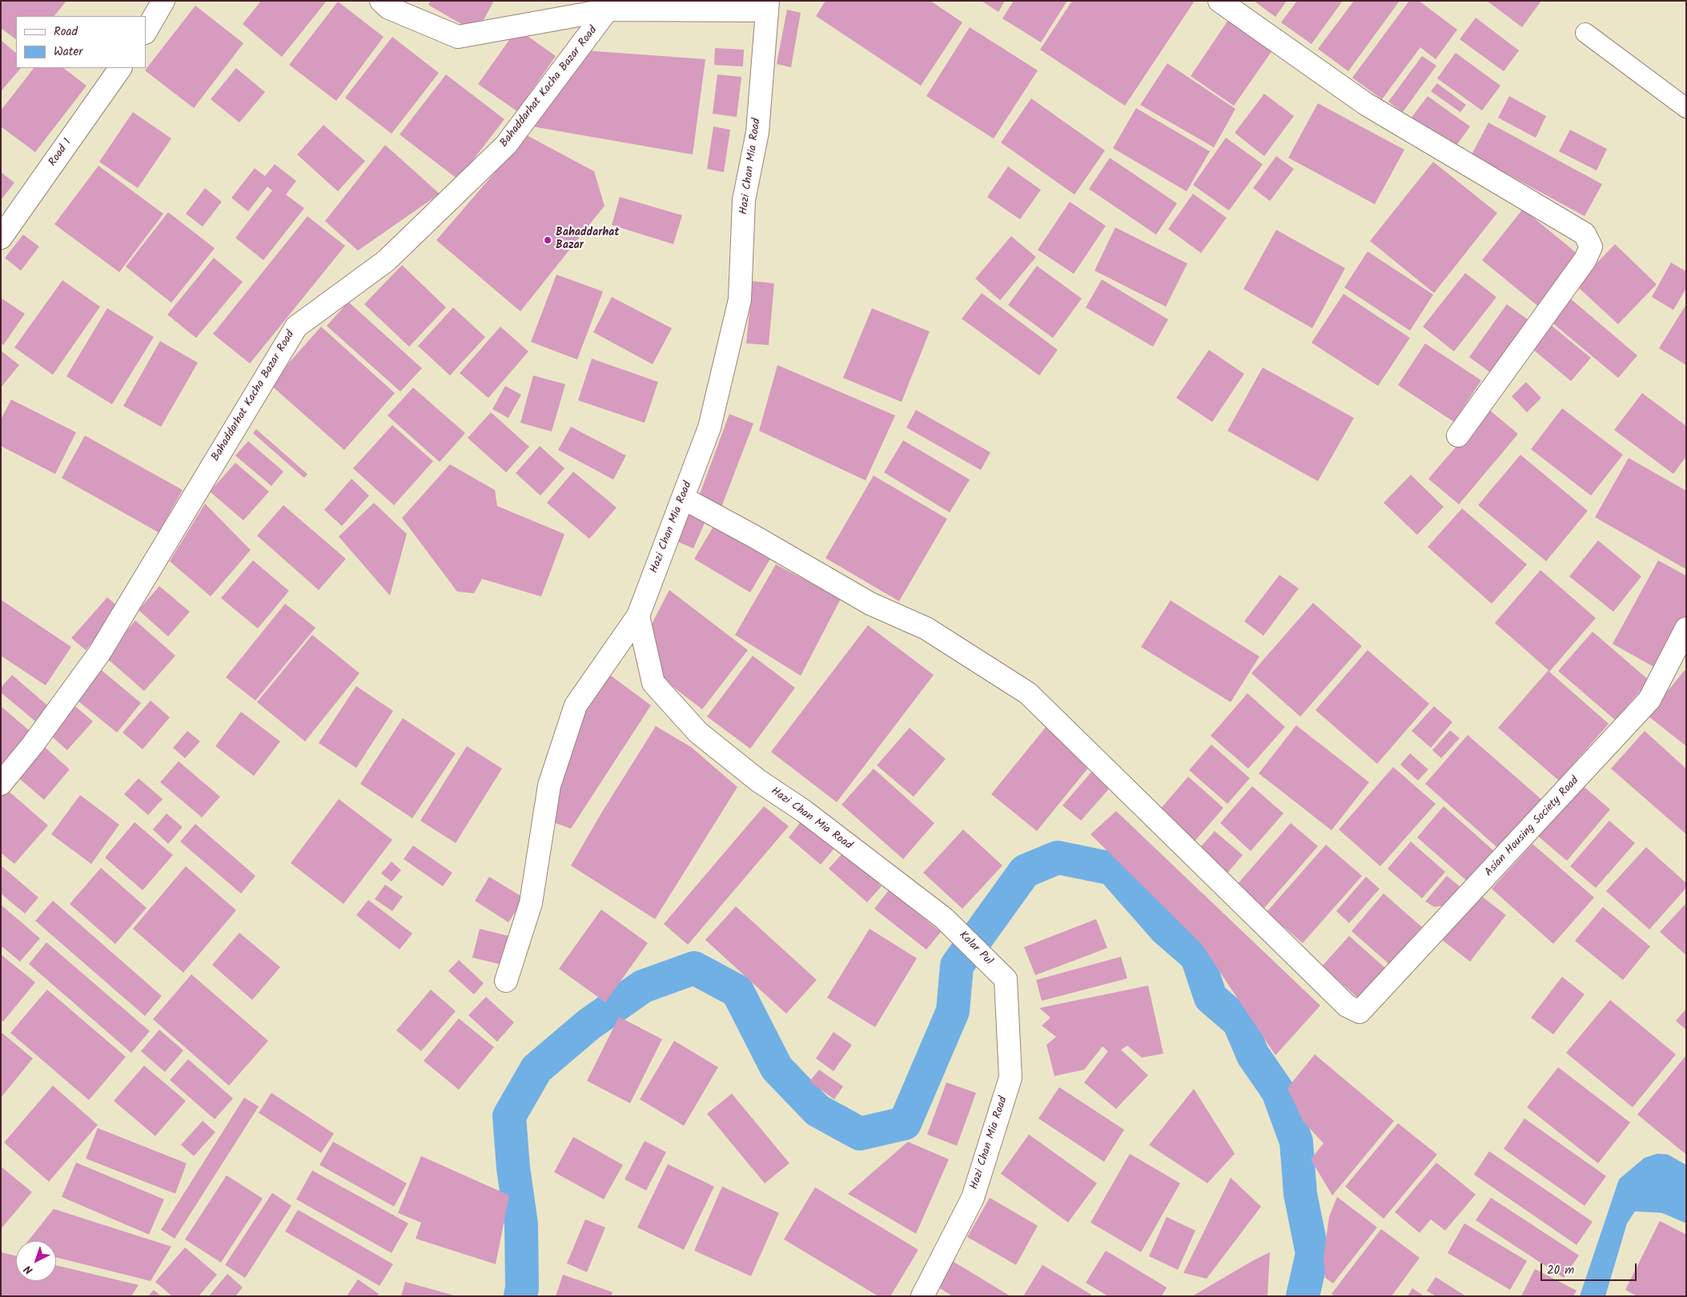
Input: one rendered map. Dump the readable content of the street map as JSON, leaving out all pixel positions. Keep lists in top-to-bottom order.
{
  "streets": {
    "street": [
      "Bahaddarhat Kacha Bazar Road",
      "Road 1",
      "Hazi Chan Mia Road",
      "Asian Housing Society Road",
      "Kalar Pul"
    ]
  },
  "crossings": [
    ["Hazi Chan Mia Road", "Asian Housing Society Road"],
    ["Hazi Chan Mia Road", "Kalar Pul"]
  ],
  "places": ["Bahaddarhat Bazar"],
  "legend": ["Road", "Water"],
  "scale_bar": "20 m",
  "north": "bottom left"
}
